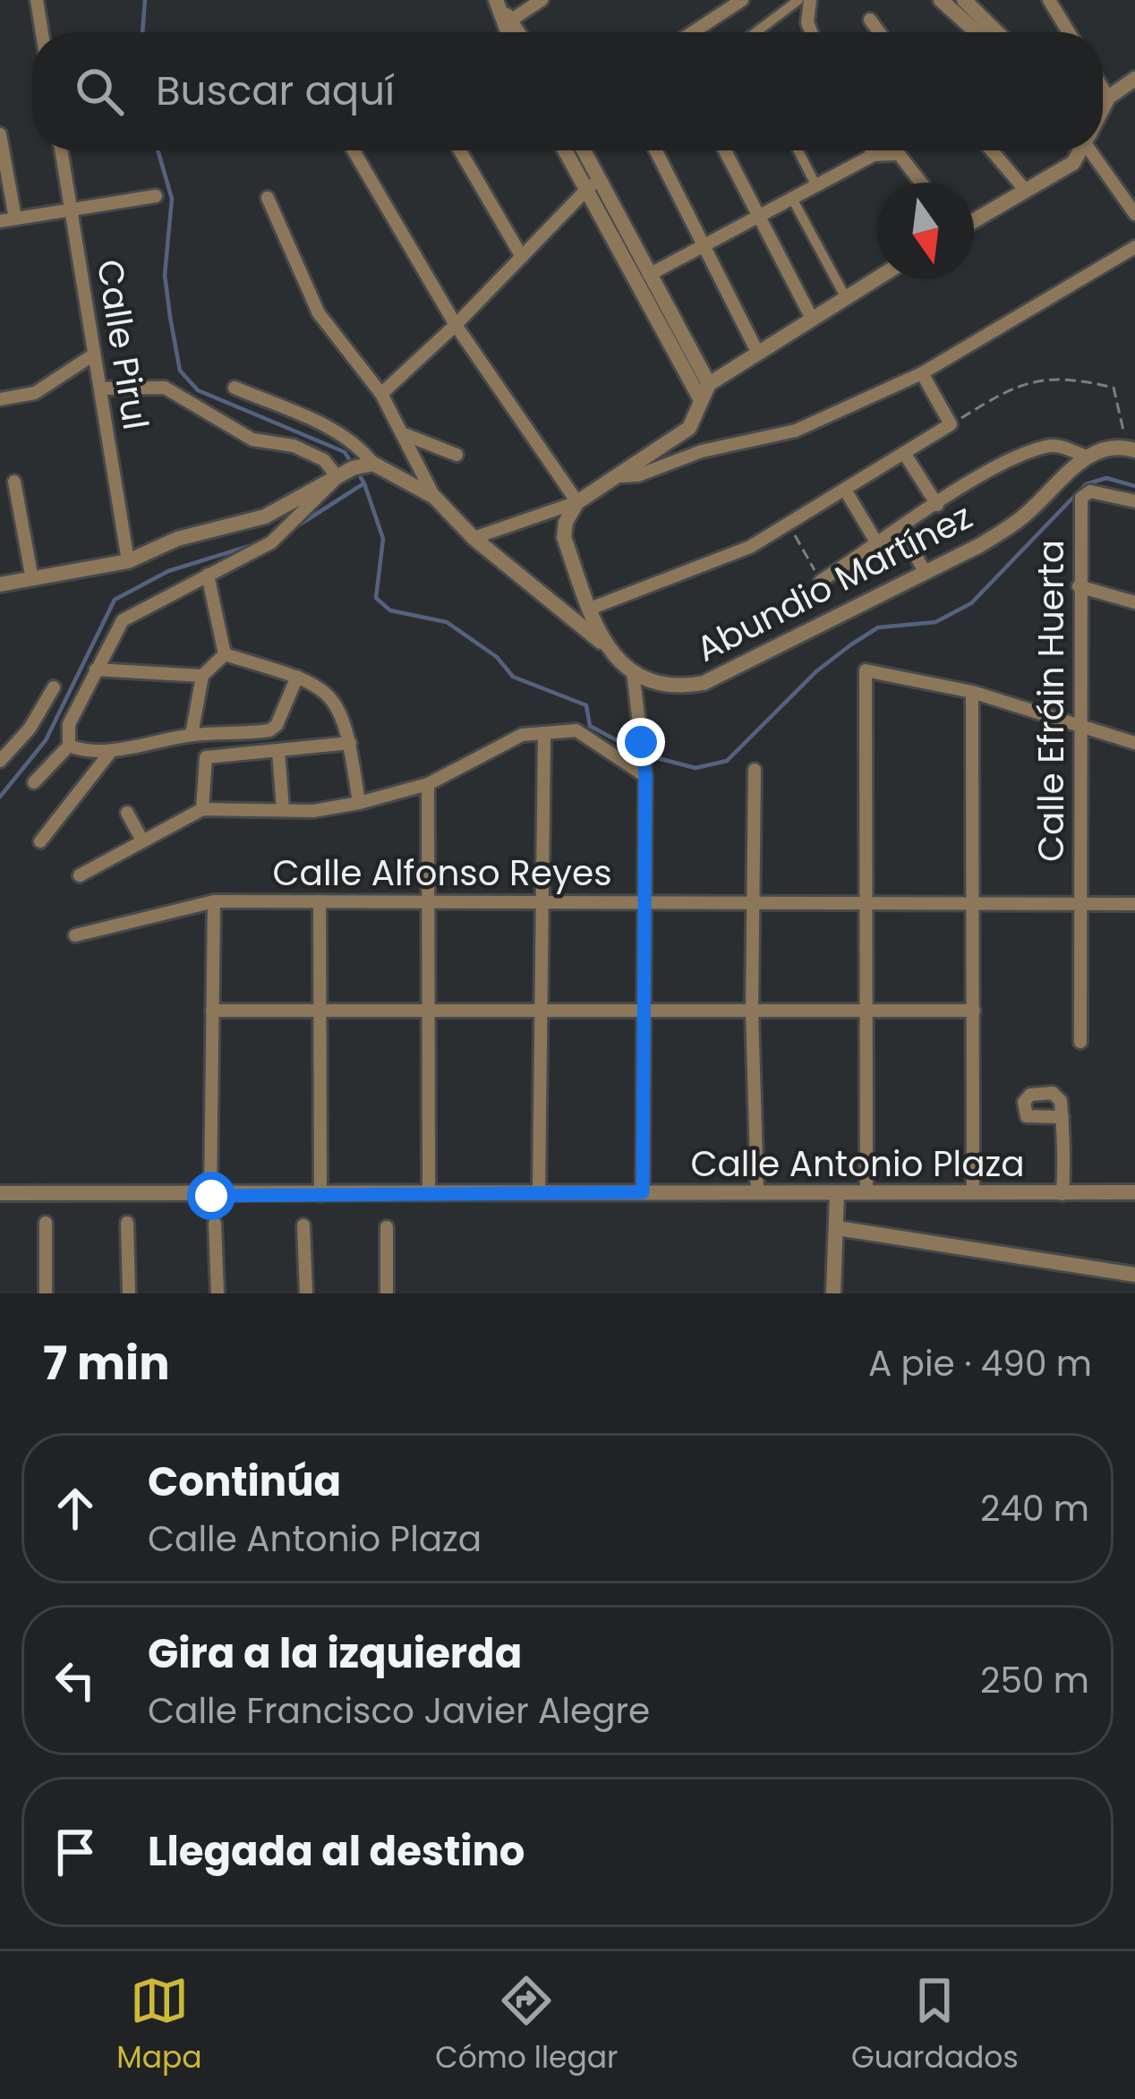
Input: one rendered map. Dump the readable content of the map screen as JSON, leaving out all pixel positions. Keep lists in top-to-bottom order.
{
  "streets": {
    "street": [
      "Calle Pirul",
      "Abundio Martínez",
      "Calle Efráin Huerta",
      "Calle Alfonso Reyes",
      "Calle Antonio Plaza"
    ]
  },
  "crossings": [
    ["Calle Efráin Huerta", "Calle Alfonso Reyes"]
  ],
  "north": "bottom",
  "page": {
    "search": "Buscar aquí",
    "heading": ["7 min", "A pie · 490 m"],
    "list": [
      ["Continúa", "Calle Antonio Plaza", "240 m"],
      ["Gira a la izquierda", "Calle Francisco Javier Alegre", "250 m"],
      "Llegada al destino"
    ],
    "nav": ["Mapa", "Cómo llegar", "Guardados"]
  }
}
